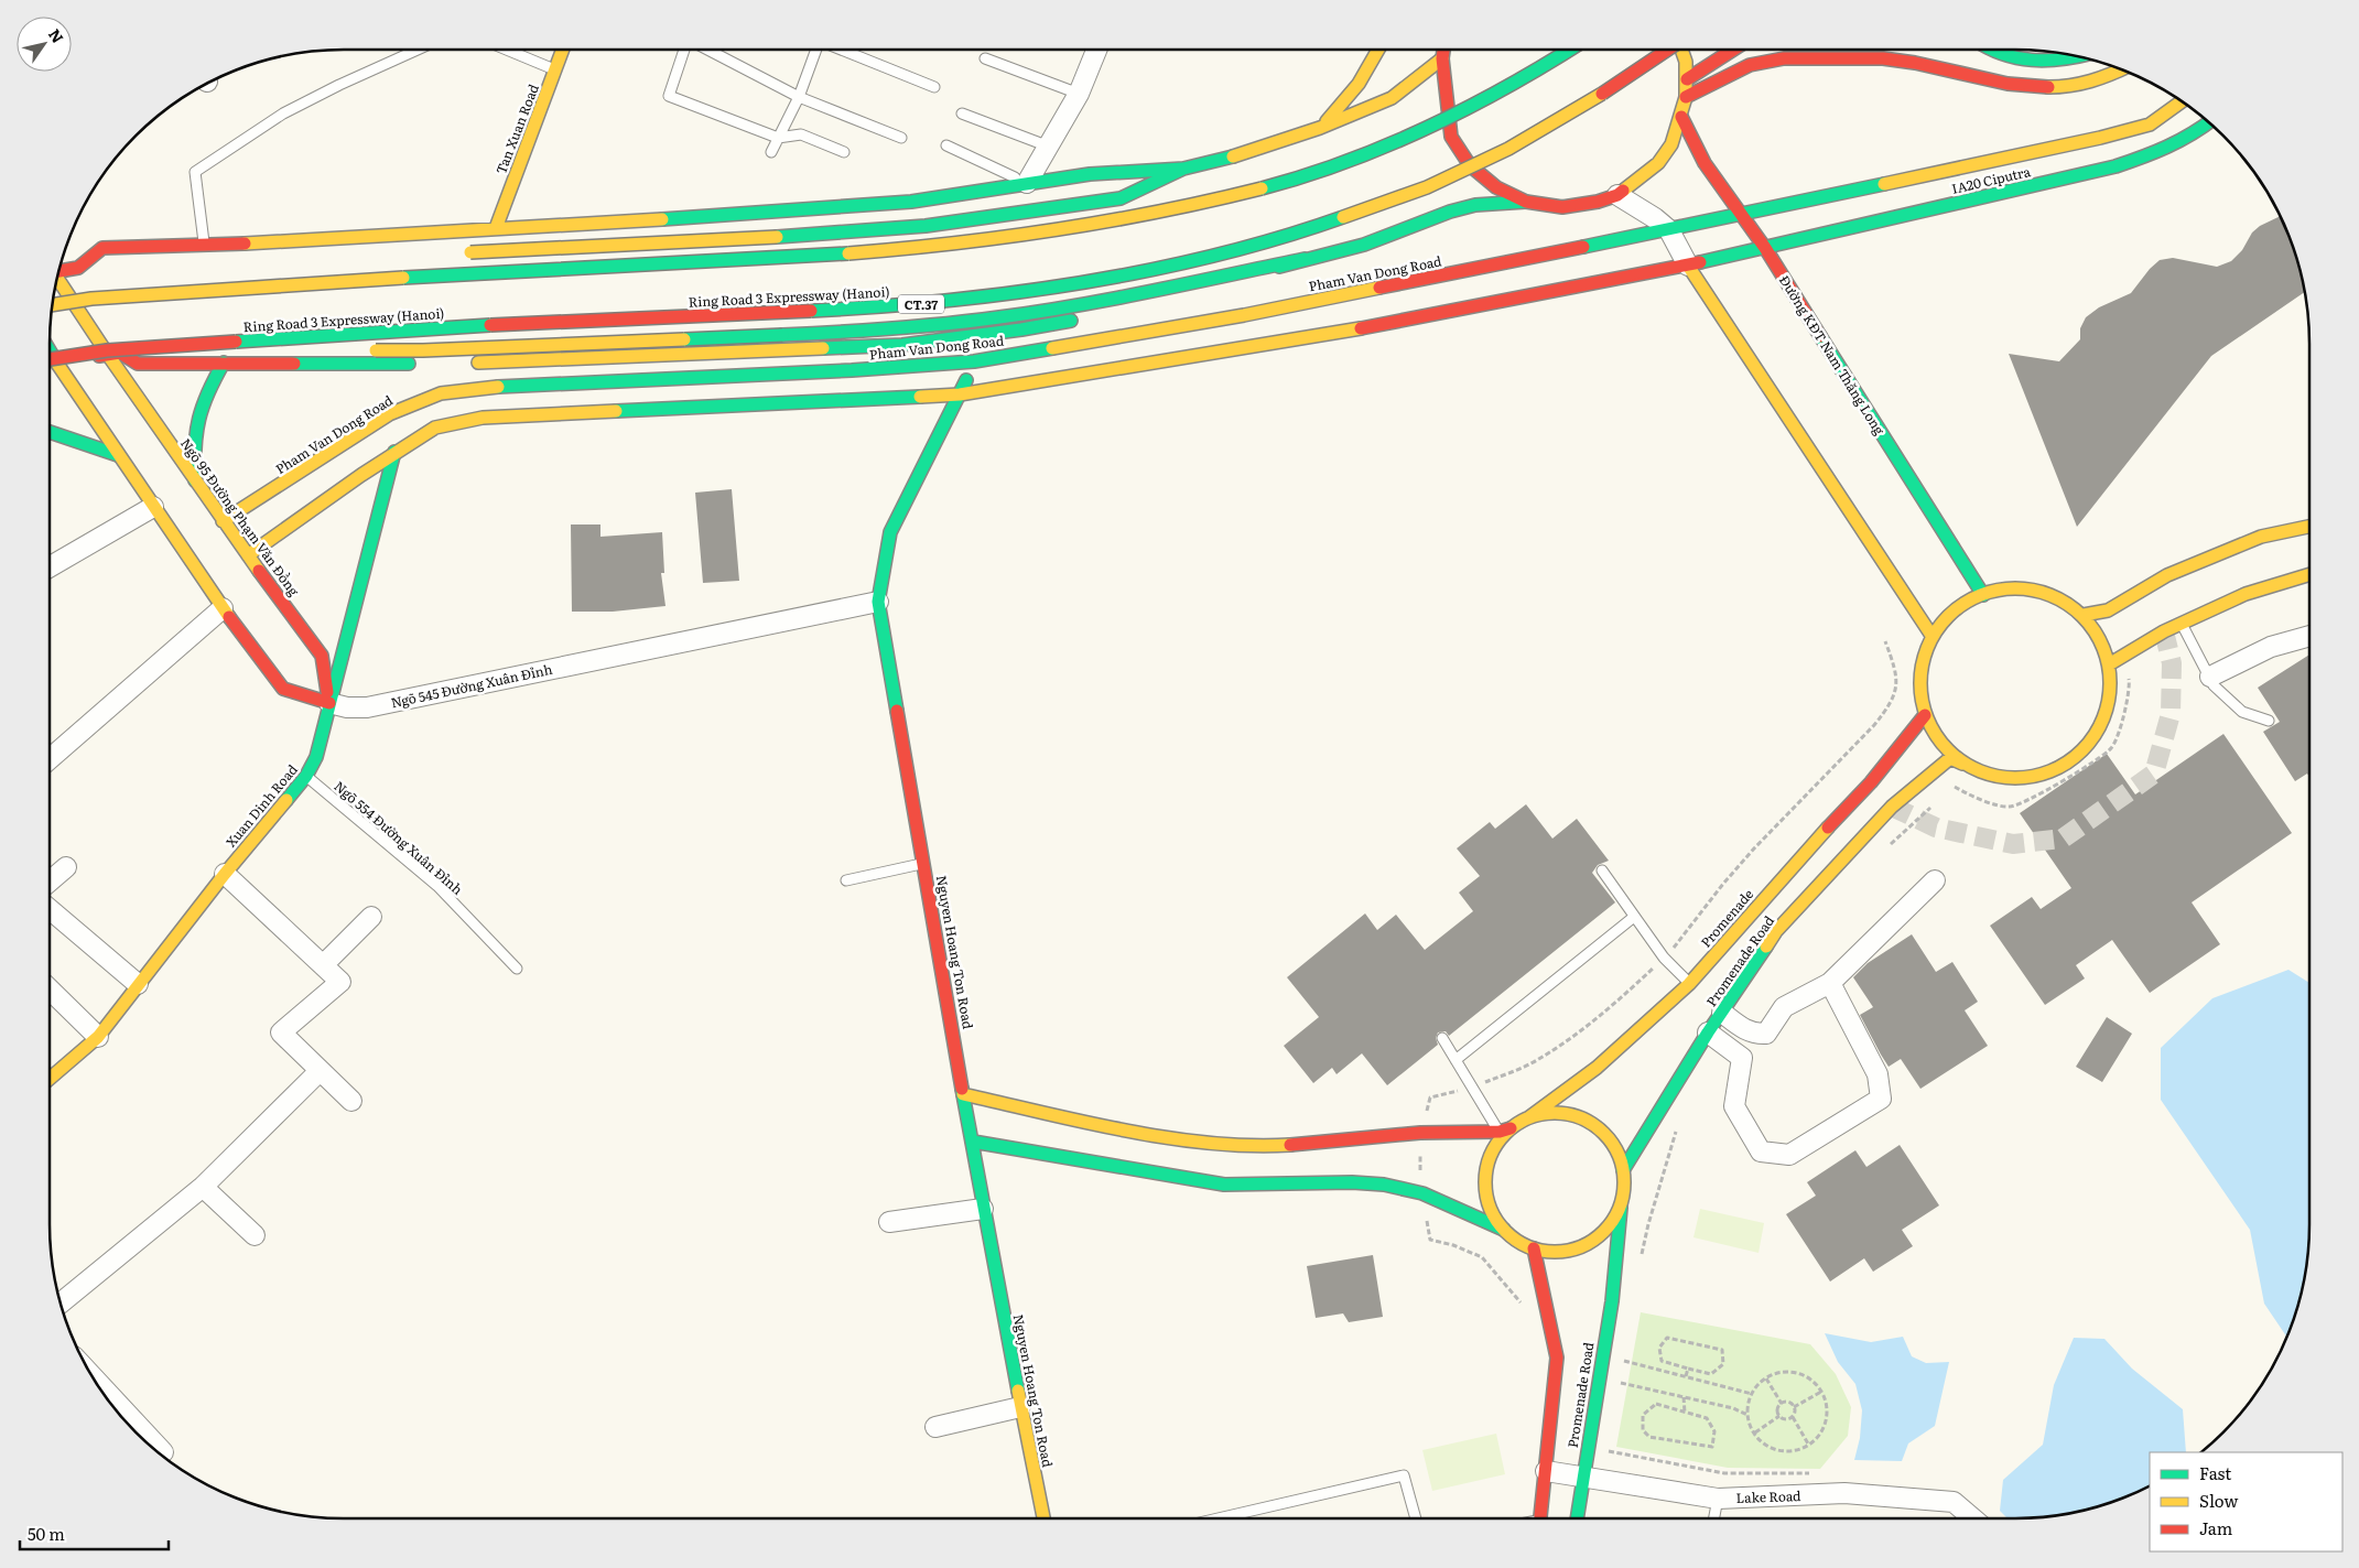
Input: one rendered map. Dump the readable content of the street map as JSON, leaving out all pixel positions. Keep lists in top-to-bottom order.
{
  "streets": {
    "main road": [
      "Tan Xuan Road",
      "IA20 Ciputra",
      "Pham Van Dong Road",
      "Ring Road 3 Expressway (Hanoi)",
      "CT.37",
      "Đường KĐT Nam Thăng Long",
      "Ngõ 95 Đường Phạm Văn Đồng",
      "Ngõ 545 Đường Xuân Đỉnh",
      "Xuan Dinh Road",
      "Promenade",
      "Nguyen Hoang Ton Road",
      "Promenade Road"
    ],
    "street": ["Lake Road"],
    "lane": ["Ngõ 554 Đường Xuân Đỉnh"]
  },
  "crossings": [
    ["IA20 Ciputra", "Pham Van Dong Road"],
    ["IA20 Ciputra", "Đường KĐT Nam Thăng Long"],
    ["Pham Van Dong Road", "Ring Road 3 Expressway (Hanoi)"],
    ["Pham Van Dong Road", "Đường KĐT Nam Thăng Long"],
    ["Pham Van Dong Road", "Ngõ 95 Đường Phạm Văn Đồng"],
    ["Pham Van Dong Road", "Nguyen Hoang Ton Road"],
    ["Ring Road 3 Expressway (Hanoi)", "Ngõ 95 Đường Phạm Văn Đồng"],
    ["Đường KĐT Nam Thăng Long", "Promenade"],
    ["Đường KĐT Nam Thăng Long", "Promenade Road"],
    ["Ngõ 95 Đường Phạm Văn Đồng", "Ngõ 545 Đường Xuân Đỉnh"],
    ["Ngõ 95 Đường Phạm Văn Đồng", "Xuan Dinh Road"],
    ["Ngõ 545 Đường Xuân Đỉnh", "Xuan Dinh Road"],
    ["Ngõ 545 Đường Xuân Đỉnh", "Nguyen Hoang Ton Road"],
    ["Xuan Dinh Road", "Ngõ 554 Đường Xuân Đỉnh"],
    ["Promenade", "Promenade Road"],
    ["Promenade Road", "Lake Road"]
  ],
  "legend": ["Fast", "Slow", "Jam"],
  "scale_bar": "50 m",
  "north": "top right"
}
